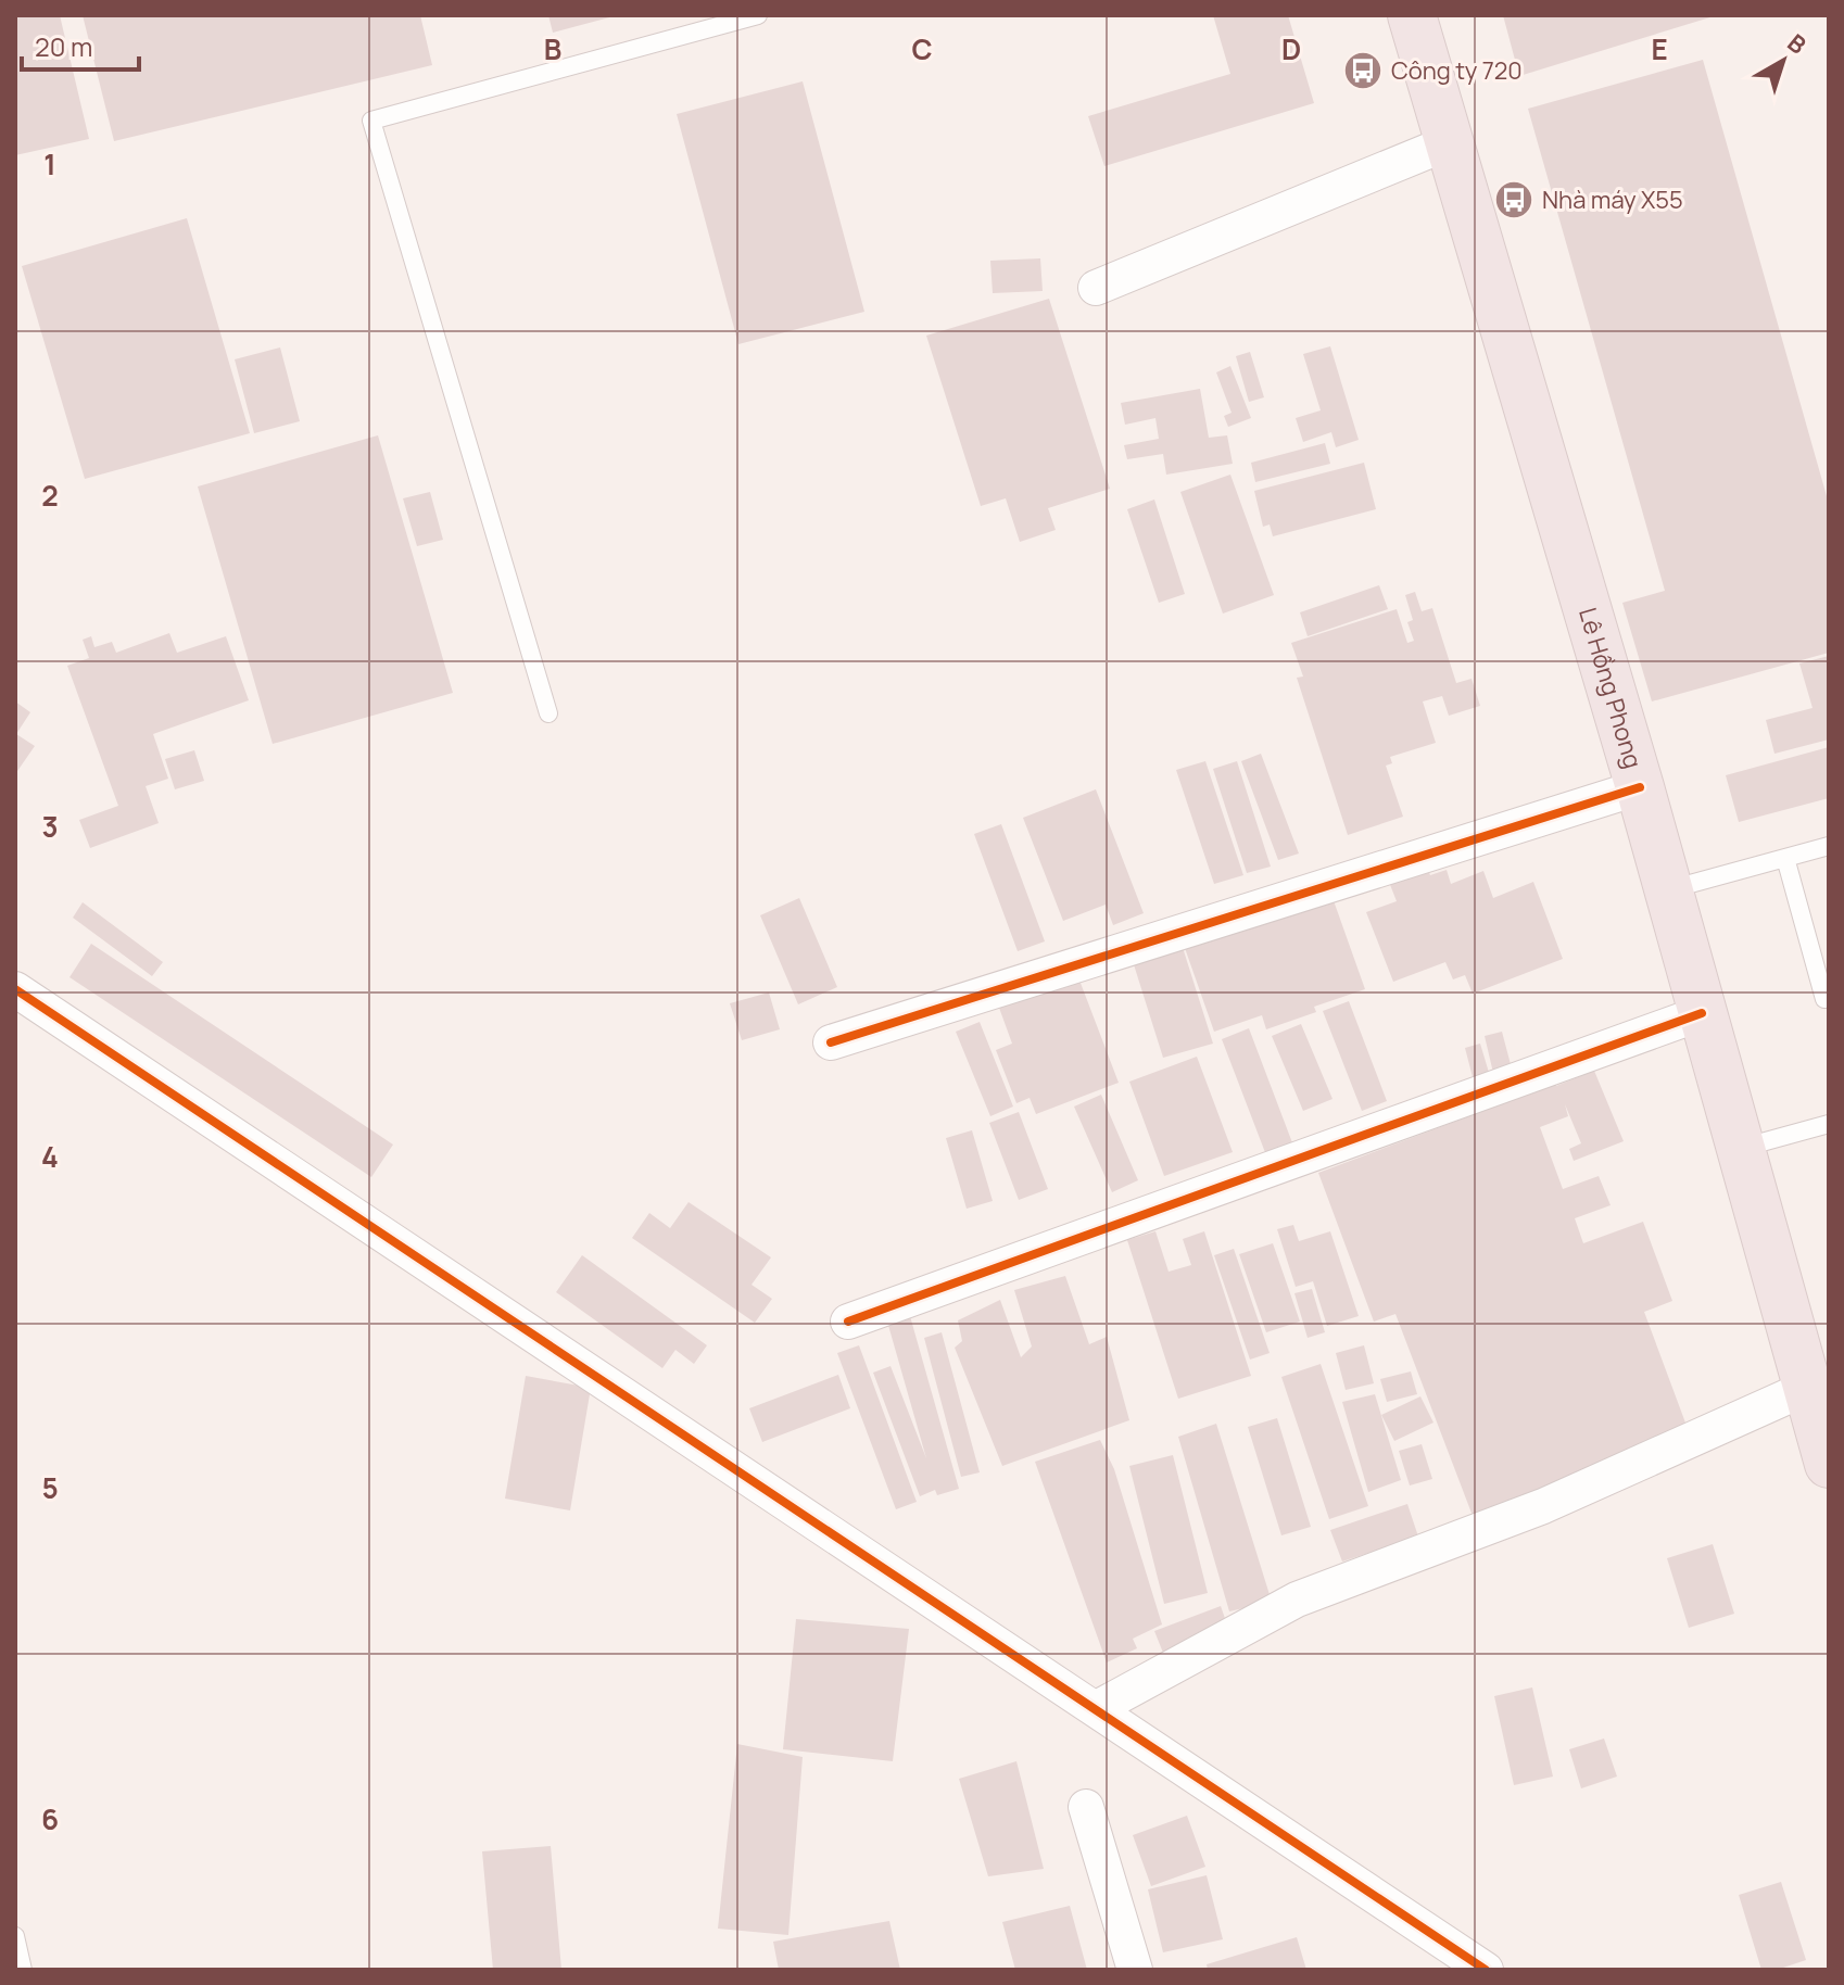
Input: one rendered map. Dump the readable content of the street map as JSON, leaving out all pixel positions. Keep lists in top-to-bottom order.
{
  "streets": {
    "highway": ["Lê Hồng Phong"]
  },
  "places": {
    "bus stop": ["Công ty 720", "Nhà máy X55"]
  },
  "scale_bar": "20 m",
  "north": "top right",
  "grid": {
    "columns": [
      "B",
      "C",
      "D",
      "E"
    ],
    "rows": [
      "1",
      "2",
      "3",
      "4",
      "5",
      "6"
    ]
  }
}
